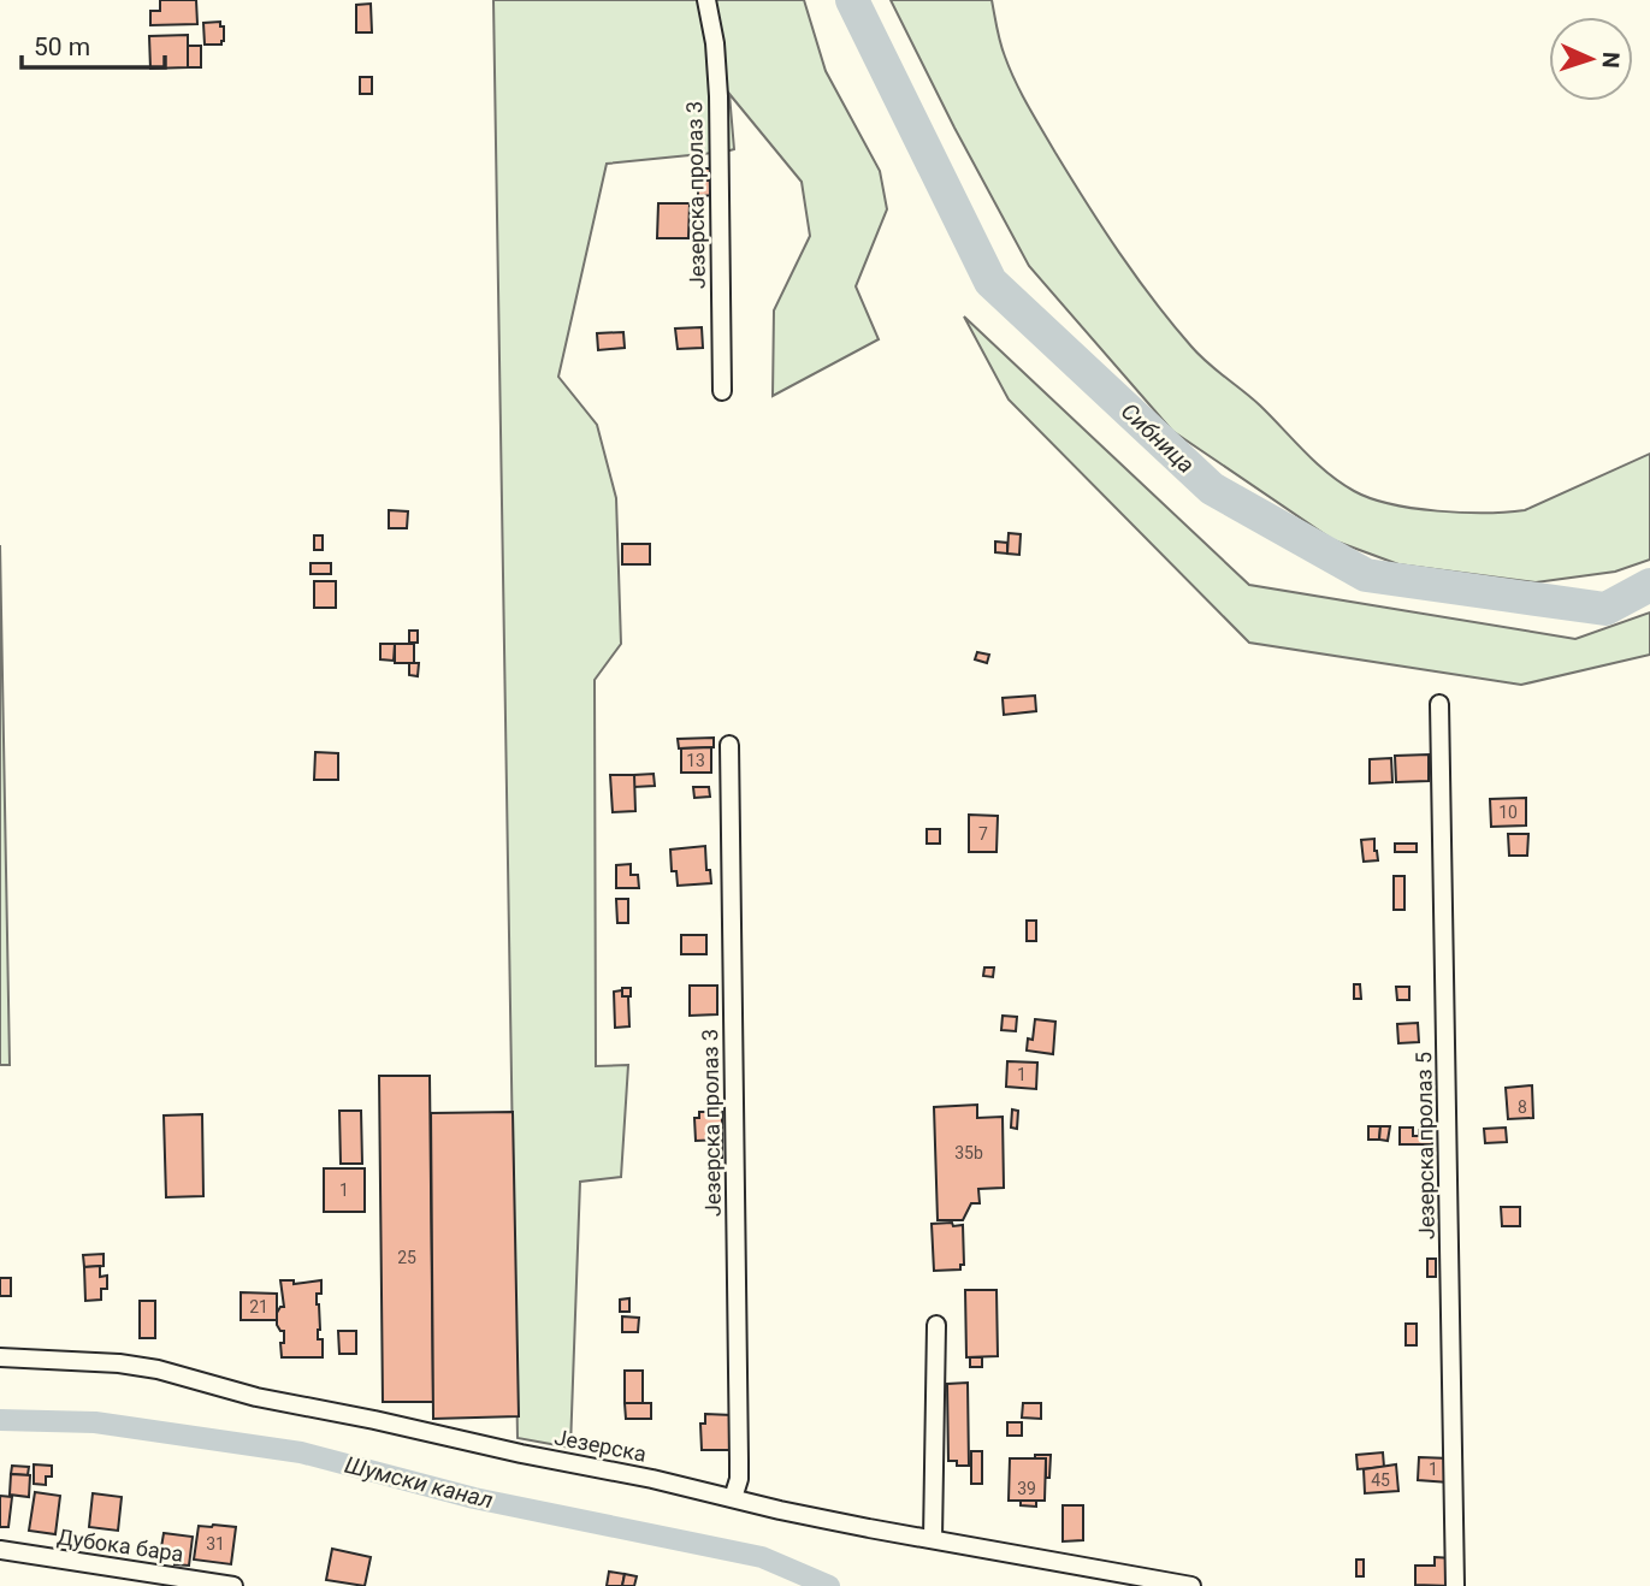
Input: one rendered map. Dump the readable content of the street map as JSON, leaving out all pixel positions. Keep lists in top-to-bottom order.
{
  "streets": {
    "street": [
      "Језерска пролаз 3",
      "Језерска пролаз 5",
      "Језерска",
      "Дубока бара"
    ]
  },
  "crossings": [
    ["Језерска пролаз 3", "Језерска"]
  ],
  "water": ["Сибница", "Шумски канал"],
  "house_numbers": [
    "13",
    "10",
    "7",
    "1",
    "8",
    "35b",
    "1",
    "25",
    "21",
    "1",
    "45",
    "39",
    "31"
  ],
  "scale_bar": "50 m",
  "north": "right"
}
